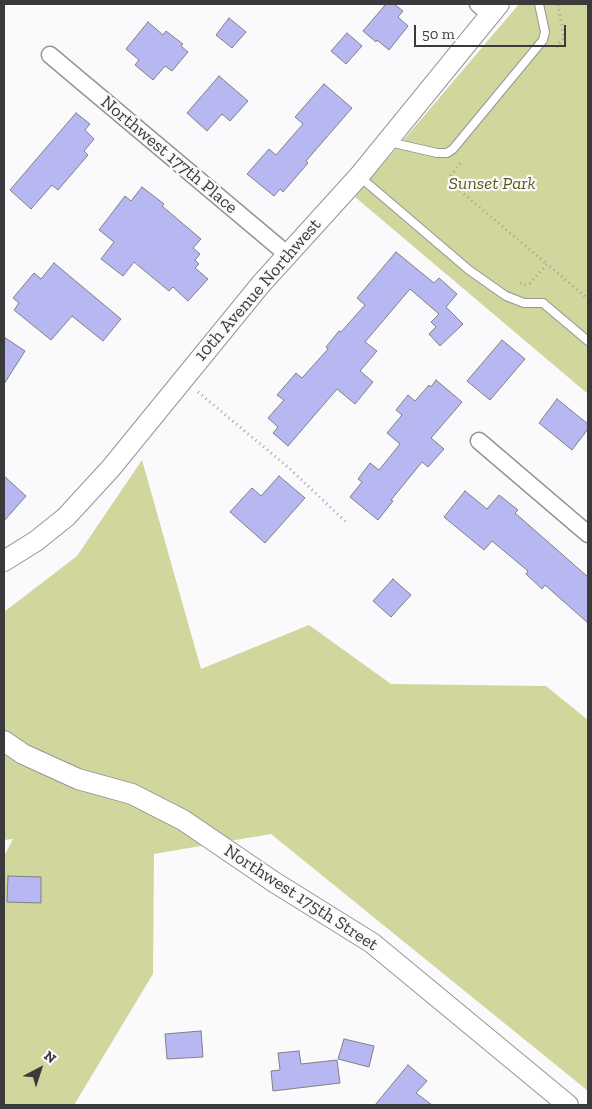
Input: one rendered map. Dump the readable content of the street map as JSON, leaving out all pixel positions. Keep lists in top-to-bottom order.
{
  "streets": {
    "street": ["Northwest 177th Place", "10th Avenue Northwest", "Northwest 175th Street"]
  },
  "crossings": [
    ["Northwest 177th Place", "10th Avenue Northwest"]
  ],
  "parks": ["Sunset Park"],
  "scale_bar": "50 m",
  "north": "top right"
}
